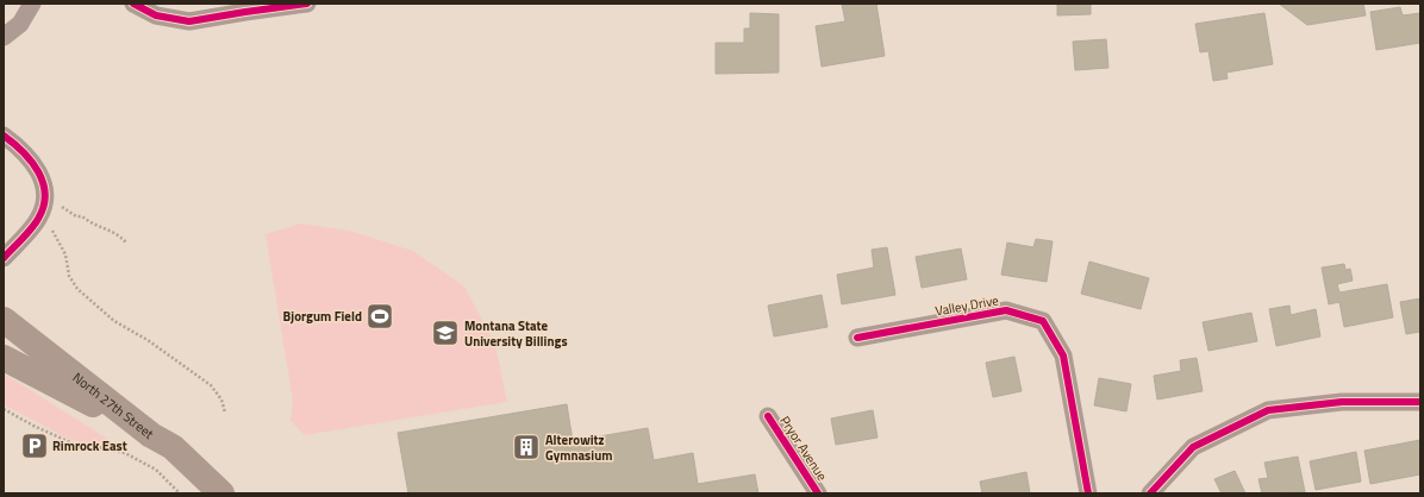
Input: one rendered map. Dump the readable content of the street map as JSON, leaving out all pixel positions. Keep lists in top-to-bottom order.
{
  "streets": {
    "main road": ["North 27th Street"],
    "street": ["Valley Drive", "Pryor Avenue"]
  },
  "places": {
    "sports": ["Bjorgum Field"],
    "school or university": ["Montana State University Billings"],
    "parking": ["Rimrock East"],
    "building": ["Alterowitz Gymnasium"]
  }
}
